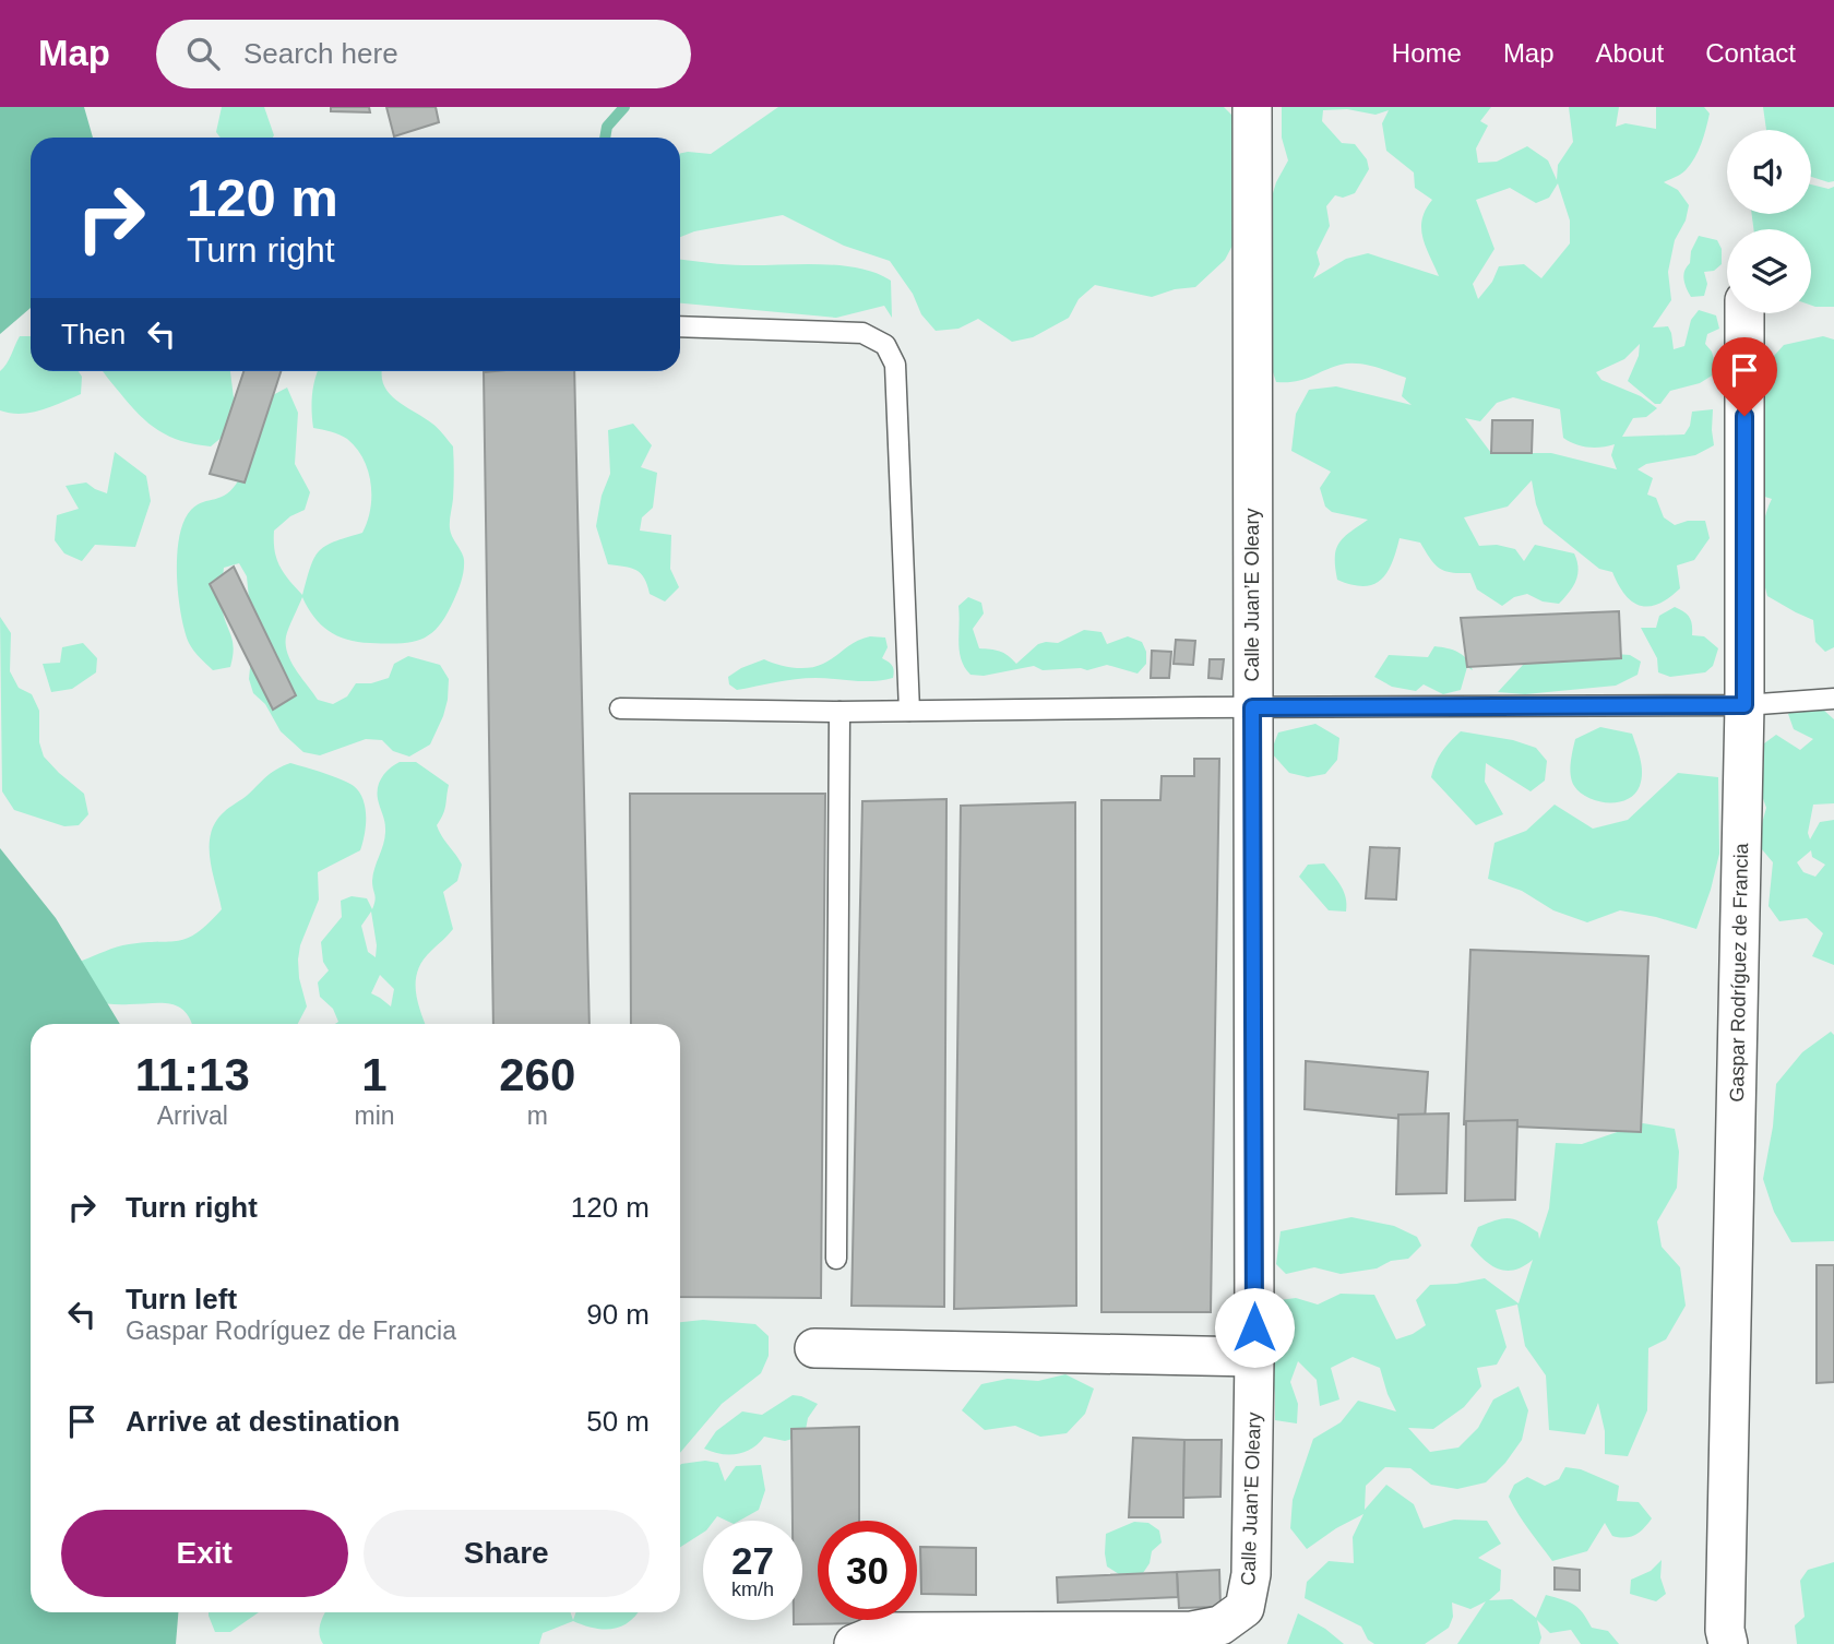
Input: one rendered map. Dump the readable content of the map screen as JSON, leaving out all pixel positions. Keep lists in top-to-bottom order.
{
  "streets": {
    "street": ["Calle Juan’E Oleary", "Gaspar Rodríguez de Francia"]
  },
  "page": {
    "header": "Map",
    "search": "Search here",
    "nav": [
      "Home",
      "Map",
      "About",
      "Contact"
    ],
    "turn": ["120 m", "Turn right"],
    "then": "Then",
    "eta": [
      "11:13",
      "Arrival",
      "1",
      "min",
      "260",
      "m"
    ],
    "list": [
      {
        "name": "Turn right",
        "value": "120 m"
      },
      {
        "name": "Turn left",
        "note": "Gaspar Rodríguez de Francia",
        "value": "90 m"
      },
      {
        "name": "Arrive at destination",
        "value": "50 m"
      }
    ],
    "buttons": ["Exit", "Share"],
    "speed": "27 km/h",
    "limit": "30"
  }
}
